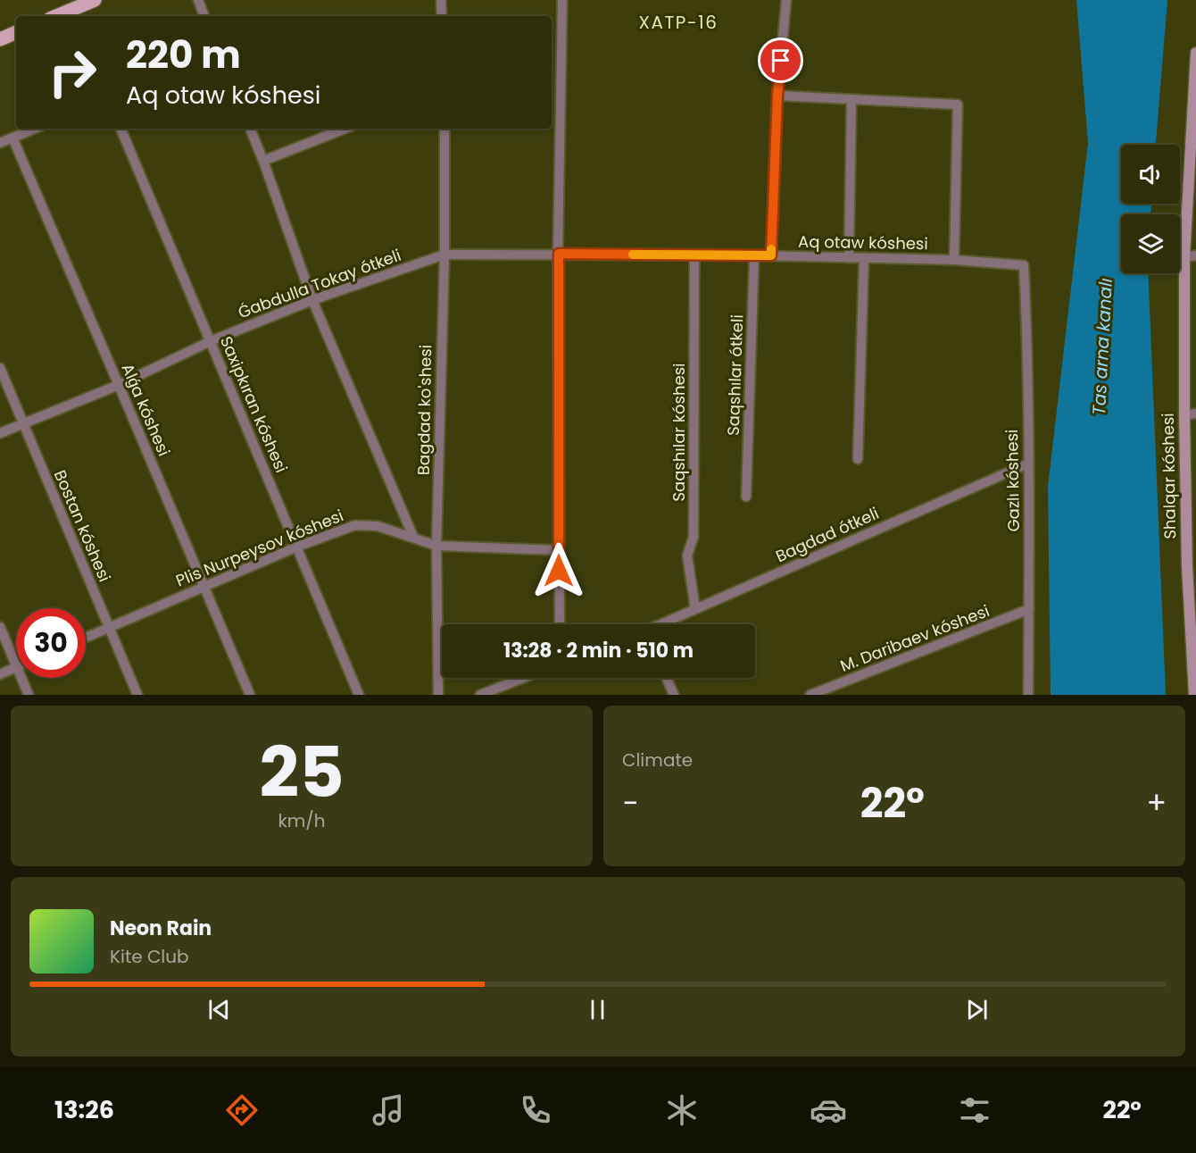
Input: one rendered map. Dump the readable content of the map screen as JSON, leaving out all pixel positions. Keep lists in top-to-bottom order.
{
  "streets": {
    "street": [
      "Aq otaw kóshesi",
      "Ǵabdulla Tokay ótkeli",
      "Saqshılar ótkeli",
      "Saxipkıran kóshesi",
      "Alǵa kóshesi",
      "Bagdad ko'shesi",
      "Saqshılar kóshesi",
      "Shalqar kóshesi",
      "Gazlı kóshesi",
      "Bostan kóshesi",
      "Bagdad ótkeli",
      "Plis Nurpeysov kóshesi",
      "M. Daribaev kóshesi"
    ]
  },
  "crossings": [
    ["Aq otaw kóshesi", "Ǵabdulla Tokay ótkeli"],
    ["Aq otaw kóshesi", "Saqshılar ótkeli"],
    ["Aq otaw kóshesi", "Bagdad ko'shesi"],
    ["Aq otaw kóshesi", "Saqshılar kóshesi"],
    ["Aq otaw kóshesi", "Gazlı kóshesi"],
    ["Ǵabdulla Tokay ótkeli", "Saxipkıran kóshesi"],
    ["Ǵabdulla Tokay ótkeli", "Alǵa kóshesi"],
    ["Ǵabdulla Tokay ótkeli", "Bagdad ko'shesi"],
    ["Ǵabdulla Tokay ótkeli", "Bostan kóshesi"],
    ["Saxipkıran kóshesi", "Plis Nurpeysov kóshesi"],
    ["Alǵa kóshesi", "Plis Nurpeysov kóshesi"],
    ["Bagdad ko'shesi", "Plis Nurpeysov kóshesi"],
    ["Saqshılar kóshesi", "Bagdad ótkeli"],
    ["Gazlı kóshesi", "Bagdad ótkeli"],
    ["Gazlı kóshesi", "M. Daribaev kóshesi"],
    ["Bostan kóshesi", "Plis Nurpeysov kóshesi"]
  ],
  "districts": ["XATP-16"],
  "water": ["Tas arna kanalı"],
  "page": {
    "turn": ["220 m", "Aq otaw kóshesi"],
    "limit": "30",
    "trip": "13:28 · 2 min · 510 m",
    "tile": [
      ["25", "km/h"],
      "Climate"
    ],
    "heat": ["−", "22°", "+"],
    "song": ["Neon Rain", "Kite Club"],
    "tabs": ["13:26", "22°"]
  }
}
